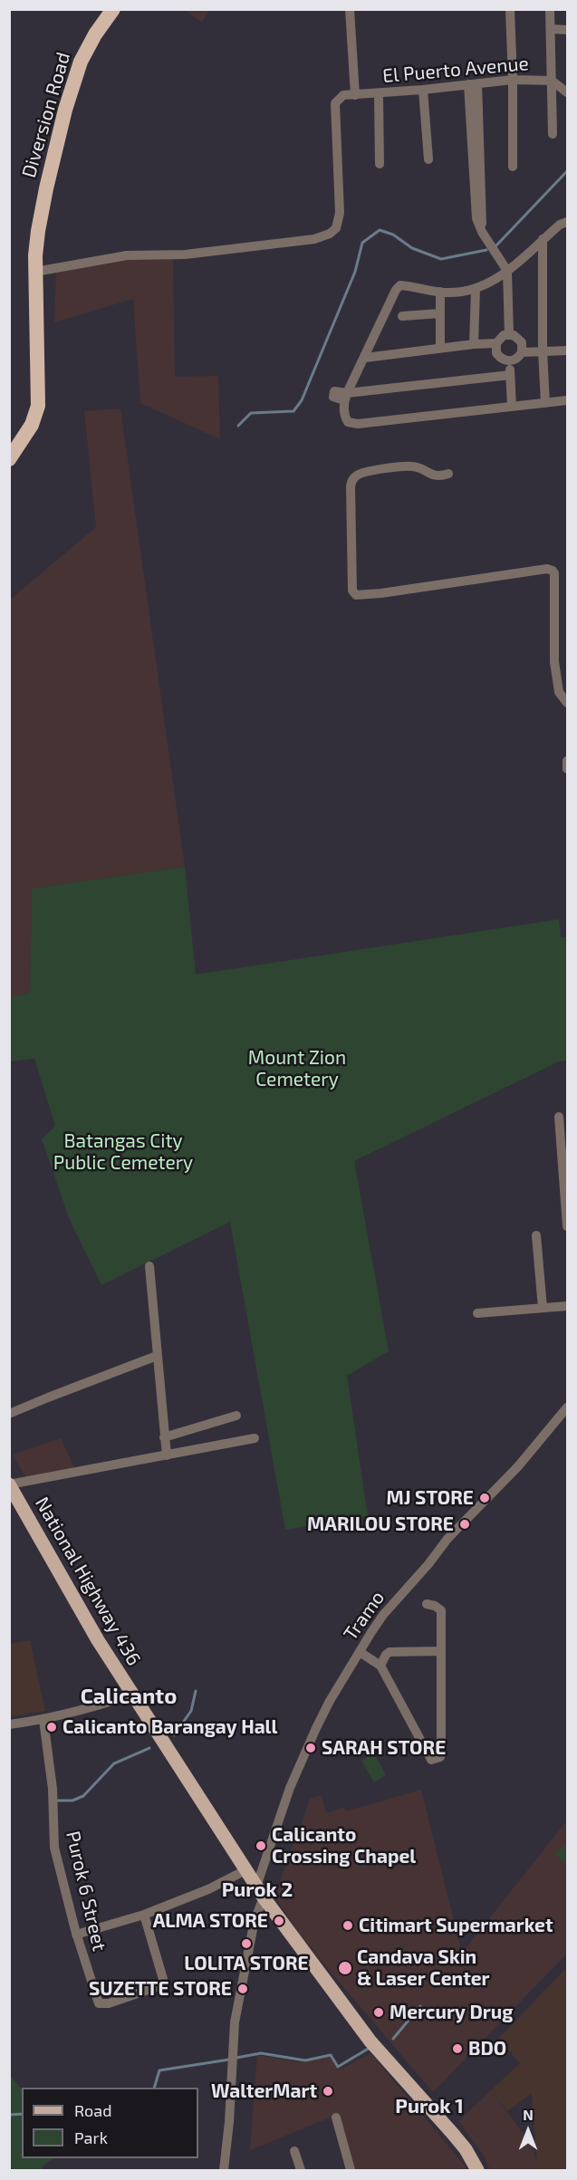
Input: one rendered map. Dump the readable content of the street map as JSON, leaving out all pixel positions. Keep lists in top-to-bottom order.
{
  "streets": {
    "highway": ["Diversion Road"],
    "main road": ["National Highway 436"],
    "street": ["El Puerto Avenue", "Tramo", "Purok 6 Street"]
  },
  "crossings": [
    ["El Puerto Avenue", "Diversion Road"],
    ["National Highway 436", "Tramo"]
  ],
  "districts": ["Calicanto", "Purok 2", "Purok 1"],
  "parks": ["Mount Zion Cemetery", "Batangas City Public Cemetery"],
  "places": [
    "MJ STORE",
    "MARILOU STORE",
    "Calicanto Barangay Hall",
    "SARAH STORE",
    "Calicanto Crossing Chapel",
    "ALMA STORE",
    "Citimart Supermarket",
    "LOLITA STORE",
    "Candava Skin & Laser Center",
    "SUZETTE STORE",
    "Mercury Drug",
    "BDO",
    "WalterMart"
  ],
  "legend": ["Road", "Park"],
  "north": "top"
}
